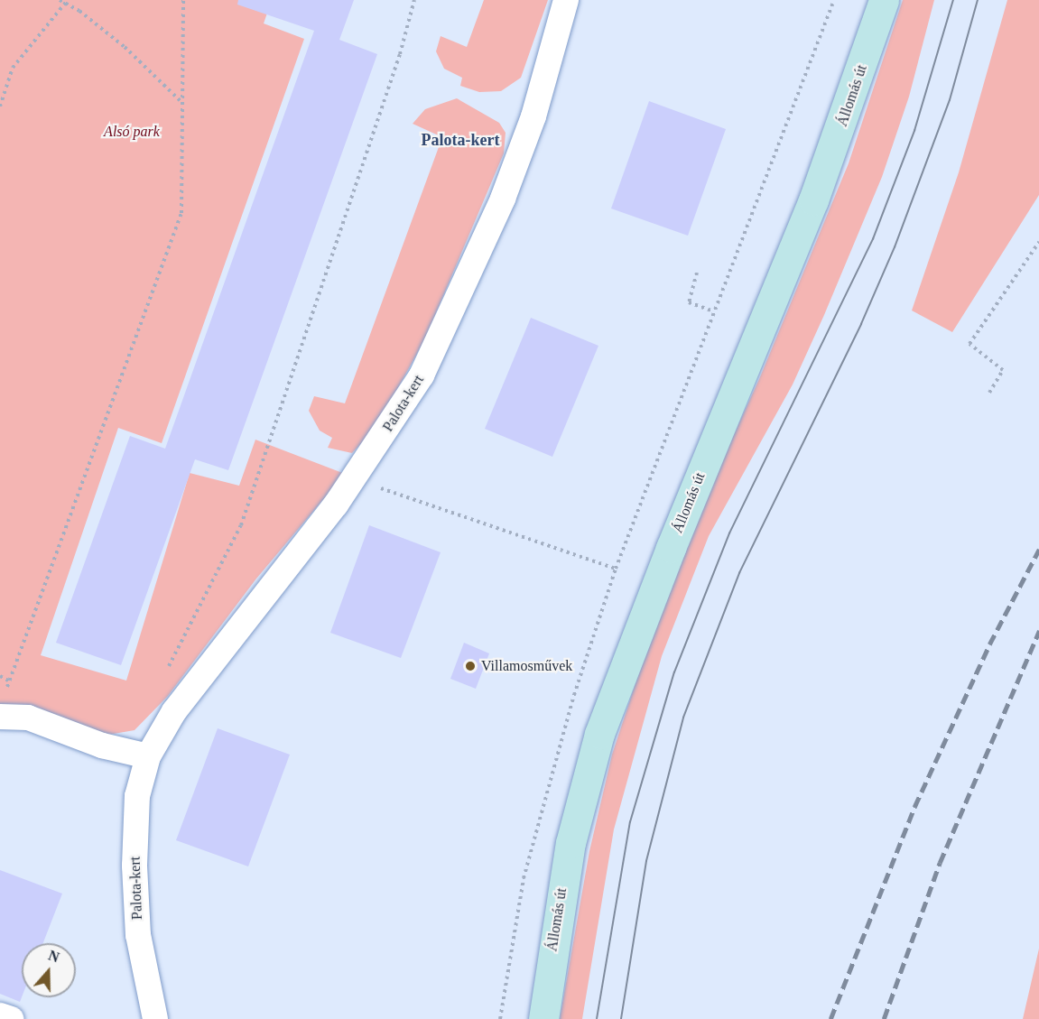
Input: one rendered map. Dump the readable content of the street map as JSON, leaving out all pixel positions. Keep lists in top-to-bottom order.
{
  "streets": {
    "main road": ["Állomás út"],
    "street": ["Palota-kert"]
  },
  "districts": ["Palota-kert"],
  "parks": ["Alsó park"],
  "places": ["Villamosművek"],
  "north": "top"
}
